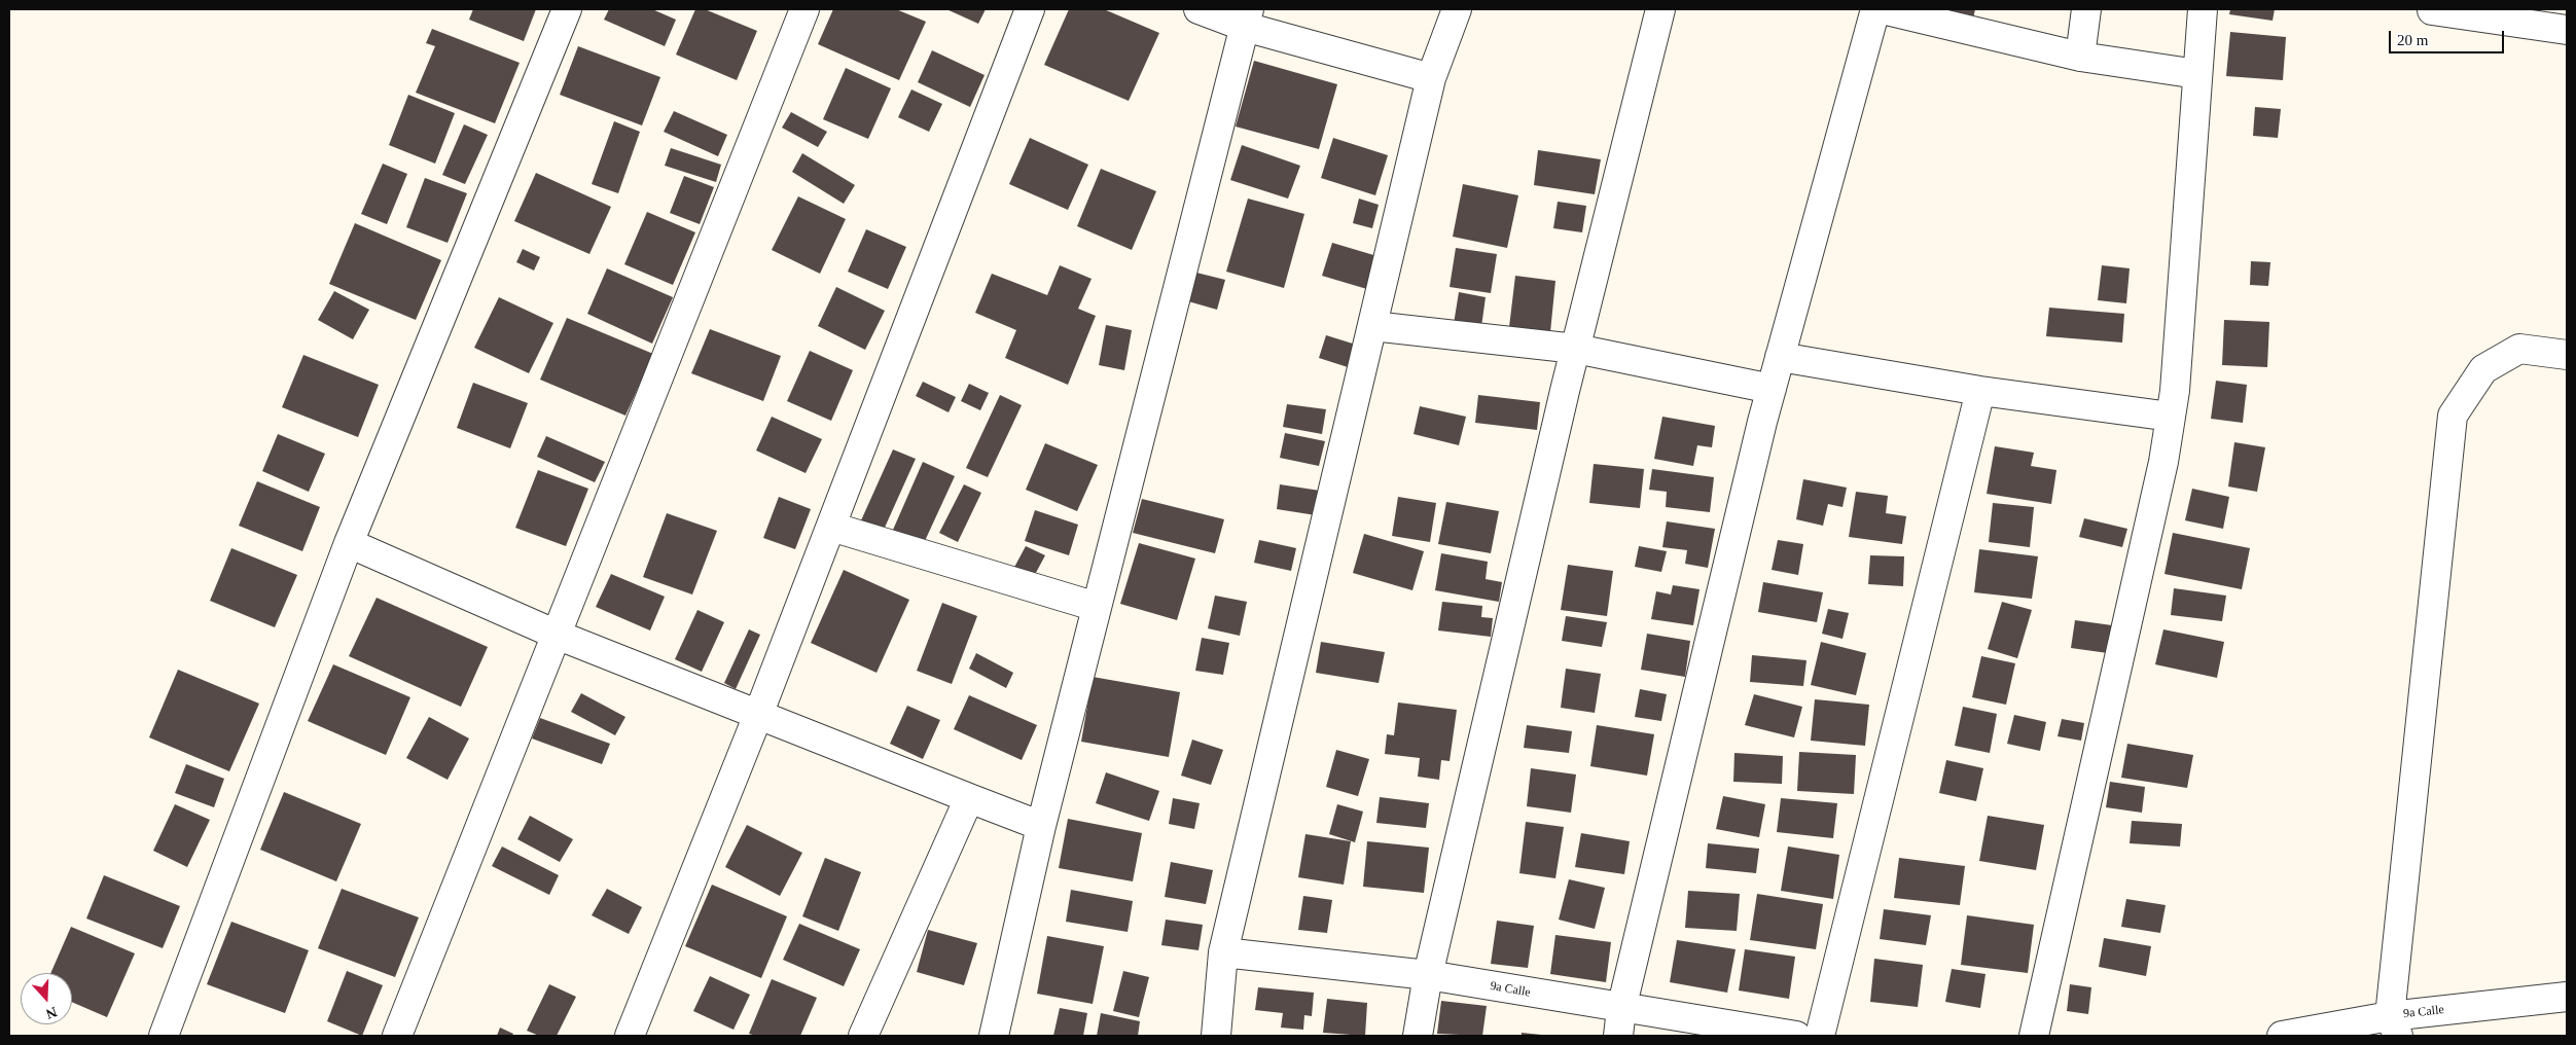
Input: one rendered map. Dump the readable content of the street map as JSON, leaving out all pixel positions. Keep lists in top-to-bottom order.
{
  "streets": {
    "street": ["9a Calle"]
  },
  "scale_bar": "20 m",
  "north": "bottom"
}
